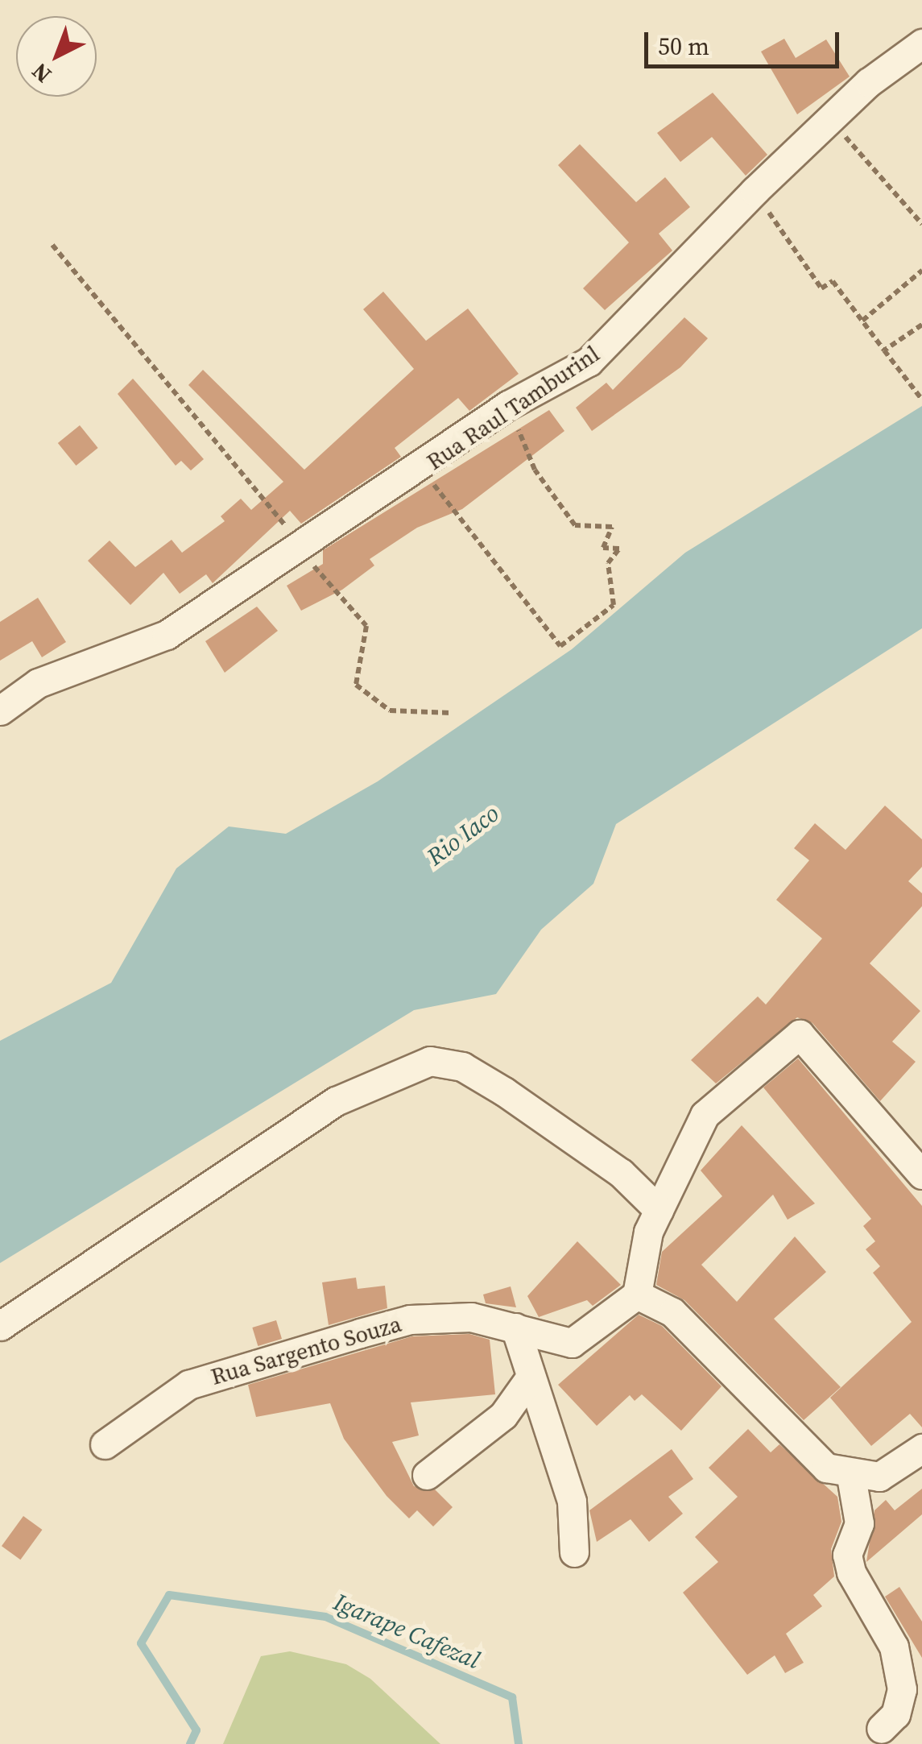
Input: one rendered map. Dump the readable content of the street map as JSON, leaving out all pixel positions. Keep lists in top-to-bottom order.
{
  "streets": {
    "street": ["Rua Raul Tamburinl", "Rua Sargento Souza"]
  },
  "water": ["Rio Iaco", "Igarape Cafezal"],
  "scale_bar": "50 m",
  "north": "bottom left"
}
